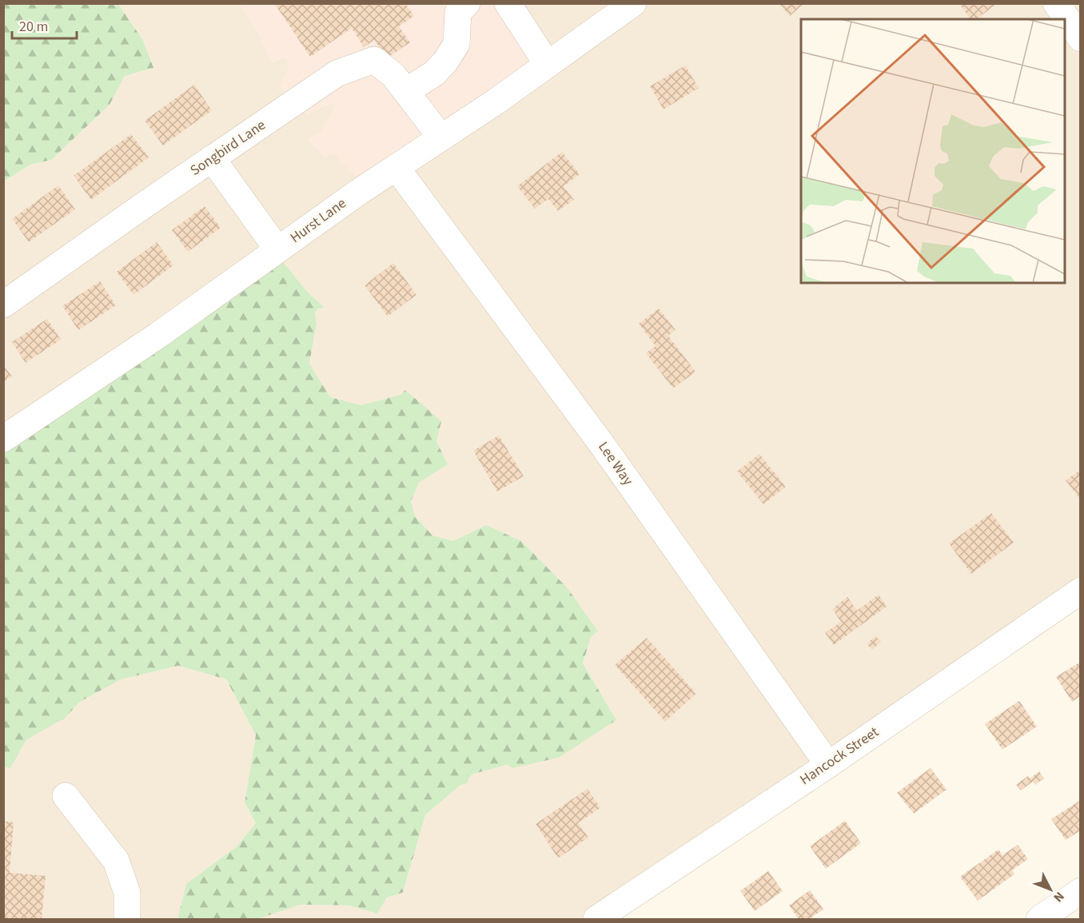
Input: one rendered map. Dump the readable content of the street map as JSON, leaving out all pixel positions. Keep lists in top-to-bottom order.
{
  "streets": {
    "street": [
      "Songbird Lane",
      "Hurst Lane",
      "Lee Way",
      "Hancock Street"
    ]
  },
  "crossings": [
    ["Songbird Lane", "Hurst Lane"],
    ["Hurst Lane", "Lee Way"],
    ["Lee Way", "Hancock Street"]
  ],
  "scale_bar": "20 m",
  "north": "bottom right"
}
